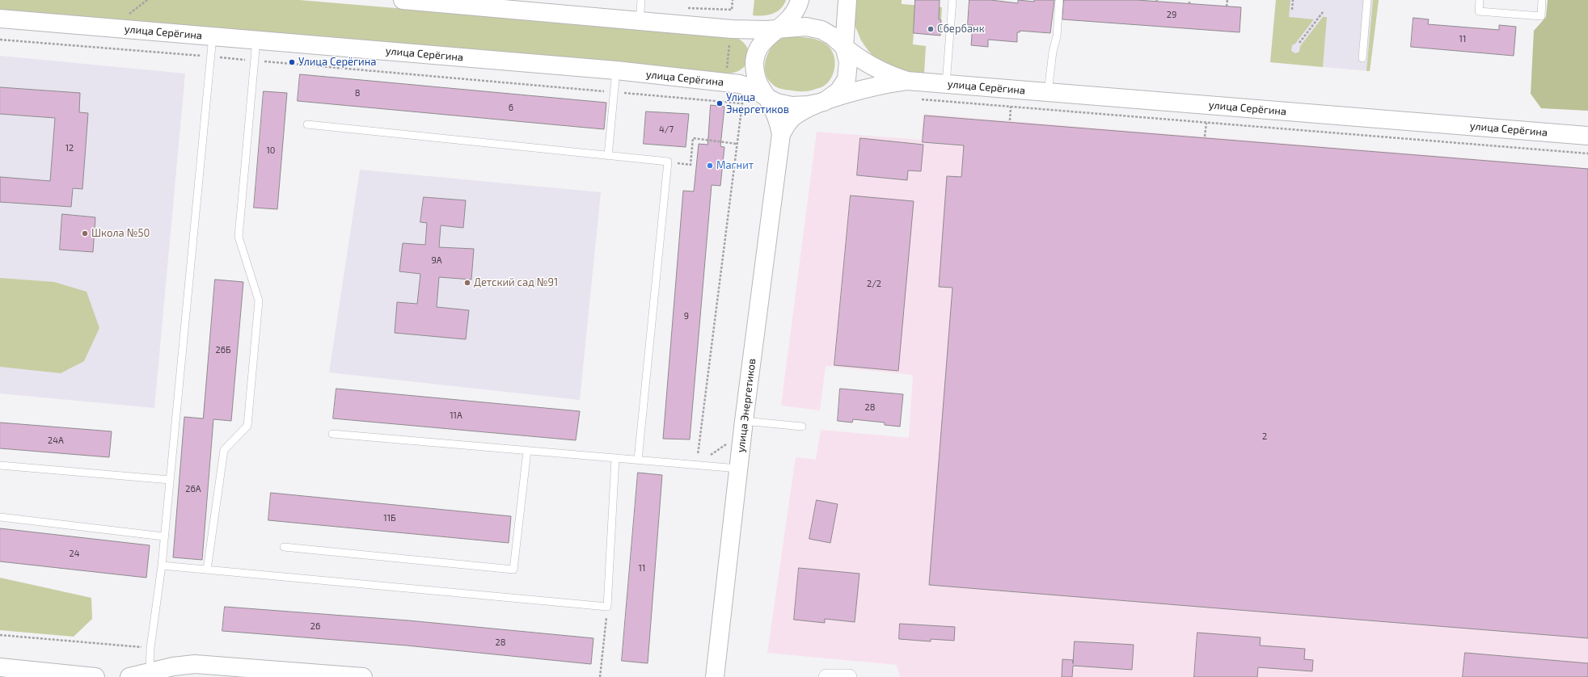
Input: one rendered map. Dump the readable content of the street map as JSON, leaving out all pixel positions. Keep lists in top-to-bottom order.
{
  "streets": {
    "main road": ["улица Серёгина", "улица Энергетиков"]
  },
  "places": [
    "Сбербанк",
    "Улица Серёгина",
    "Улица Энергетиков",
    "Магнит",
    "Школа №50",
    "Детский сад №91"
  ],
  "house_numbers": [
    "29",
    "11",
    "8",
    "6",
    "4/7",
    "12",
    "10",
    "9А",
    "2/2",
    "9",
    "26Б",
    "28",
    "11А",
    "2",
    "24А",
    "26А",
    "11Б",
    "24",
    "11",
    "26",
    "28"
  ]
}
